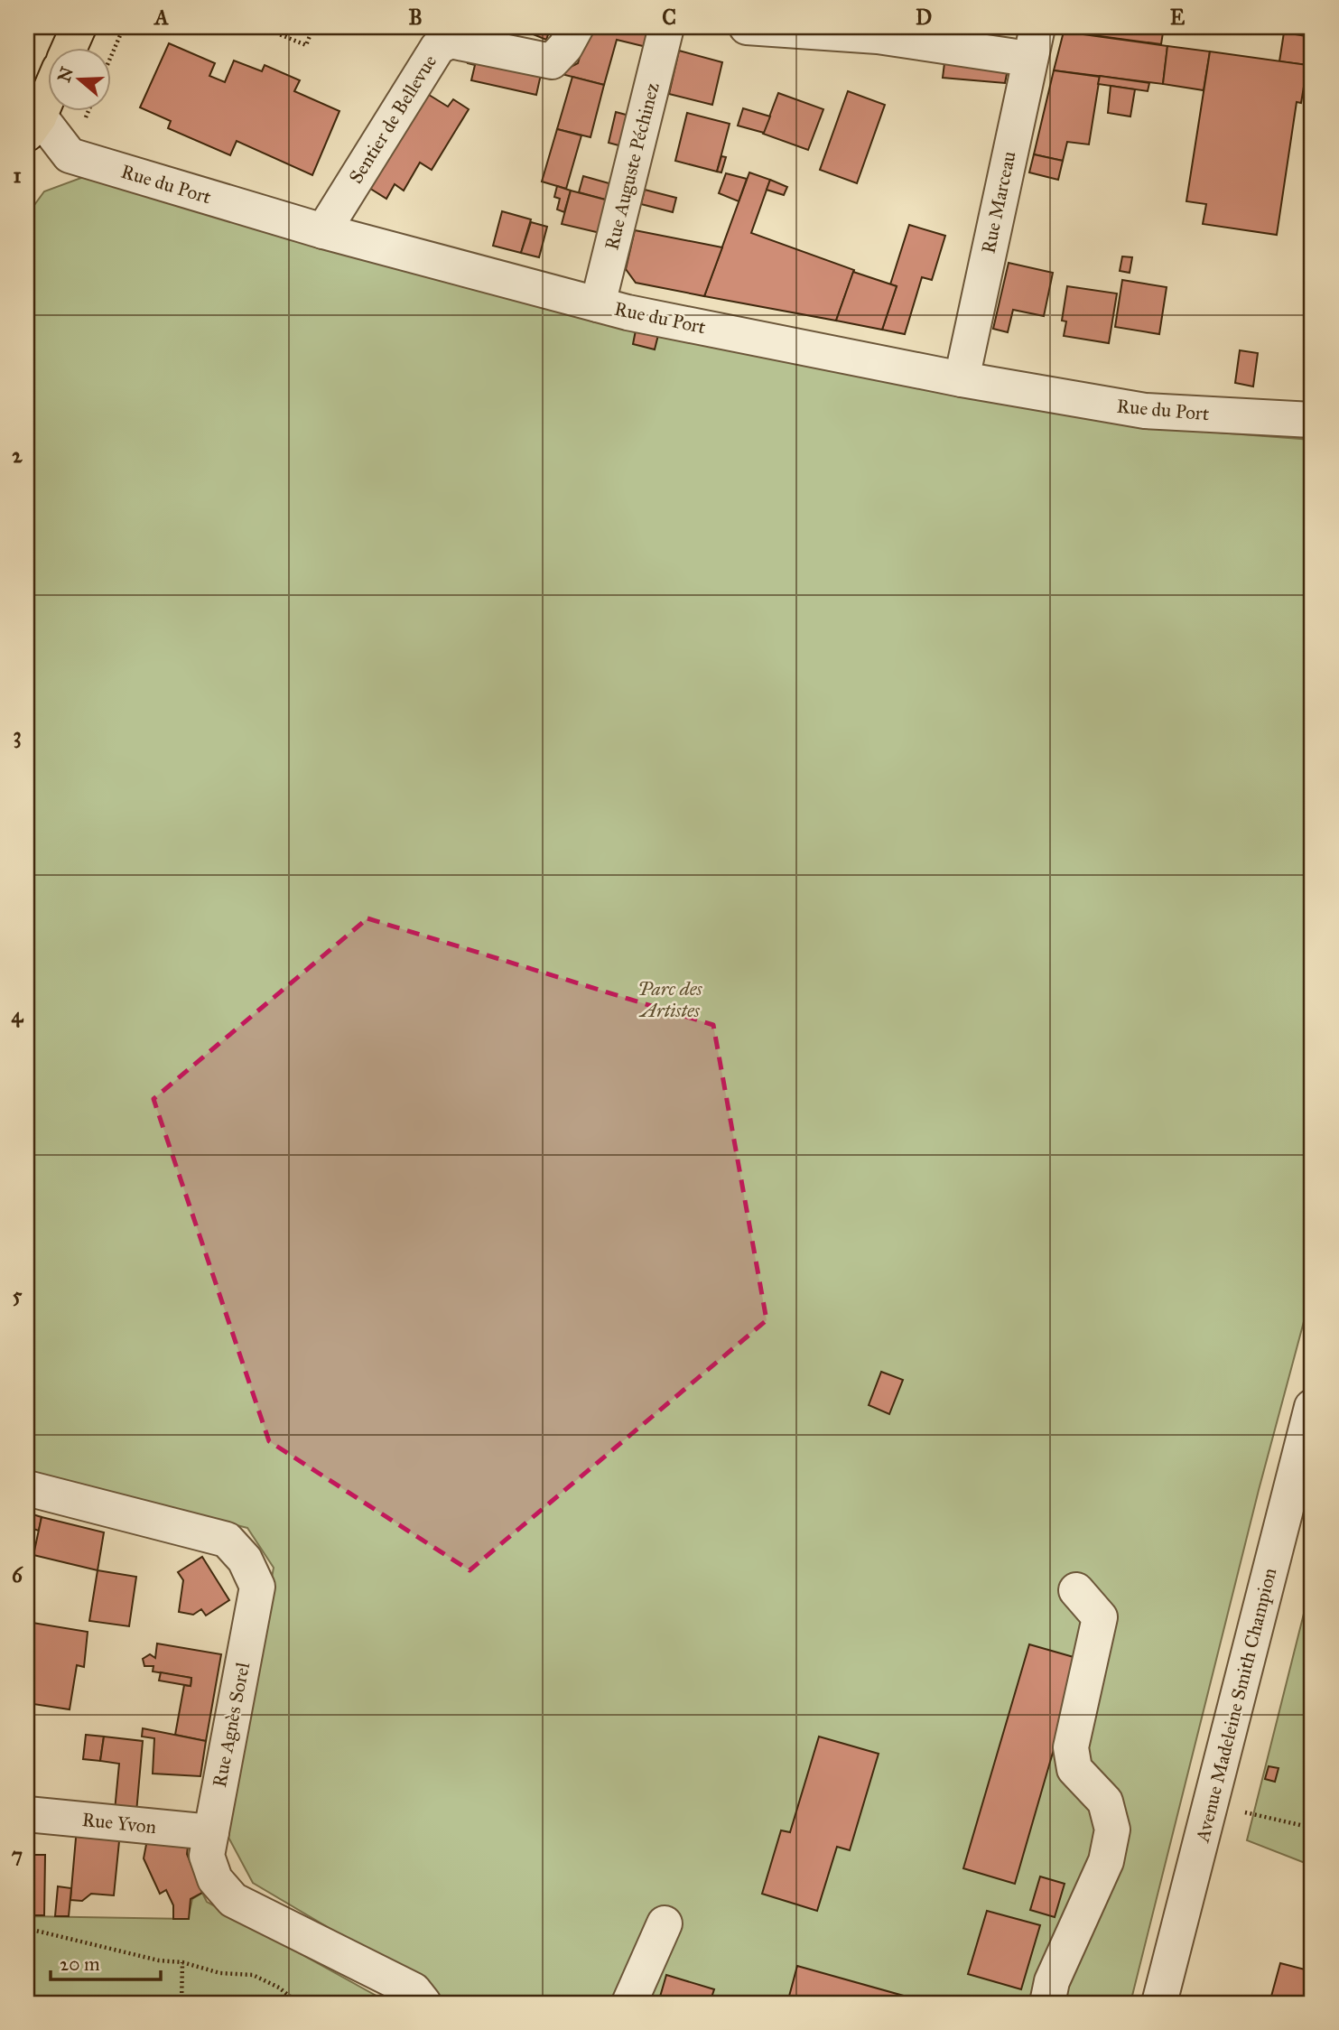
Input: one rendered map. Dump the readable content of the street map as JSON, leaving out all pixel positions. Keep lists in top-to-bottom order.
{
  "streets": {
    "street": [
      "Sentier de Bellevue",
      "Rue Auguste Péchinez",
      "Rue du Port",
      "Rue Marceau",
      "Avenue Madeleine Smith Champion",
      "Rue Agnès Sorel",
      "Rue Yvon"
    ]
  },
  "crossings": [
    ["Sentier de Bellevue", "Rue du Port"],
    ["Rue Auguste Péchinez", "Rue du Port"],
    ["Rue du Port", "Rue Marceau"],
    ["Rue Agnès Sorel", "Rue Yvon"]
  ],
  "parks": ["Parc des Artistes"],
  "scale_bar": "20 m",
  "north": "left",
  "grid": {
    "columns": [
      "A",
      "B",
      "C",
      "D",
      "E"
    ],
    "rows": [
      "1",
      "2",
      "3",
      "4",
      "5",
      "6",
      "7"
    ]
  }
}
